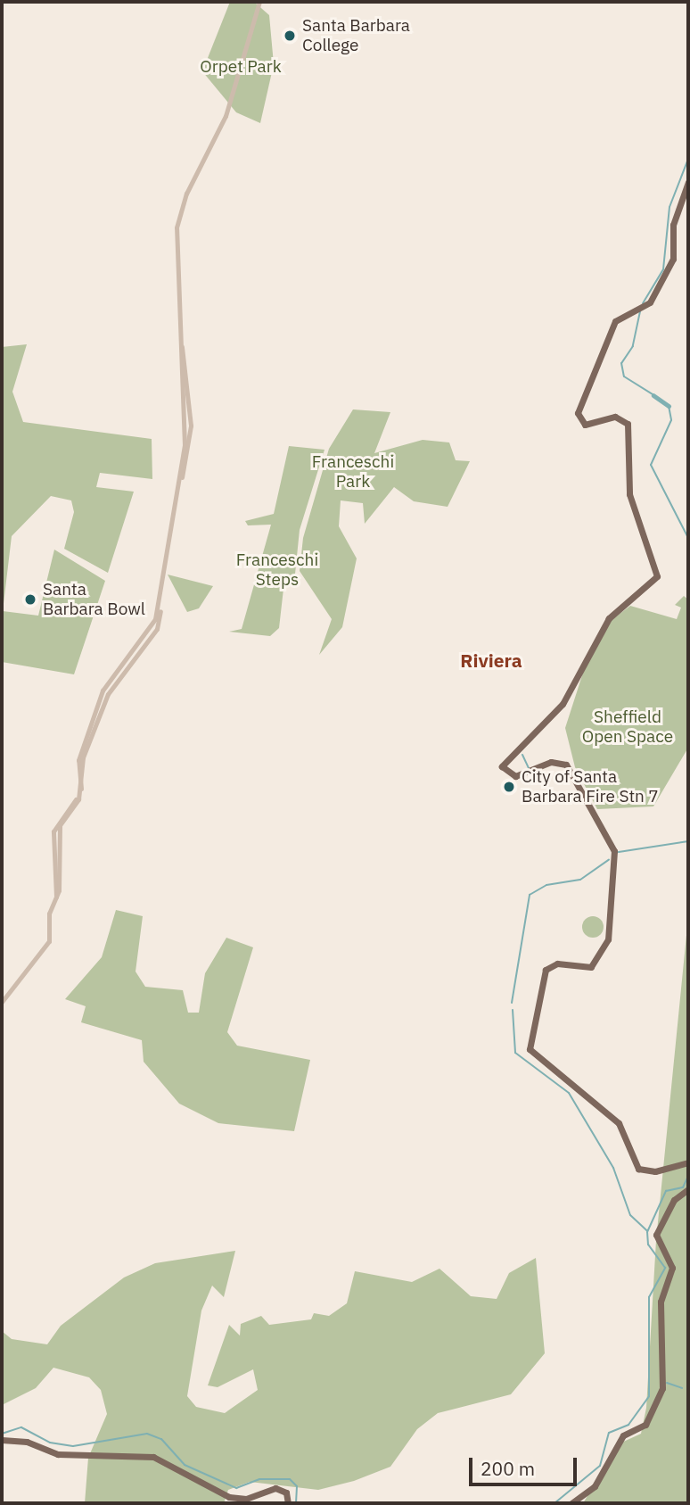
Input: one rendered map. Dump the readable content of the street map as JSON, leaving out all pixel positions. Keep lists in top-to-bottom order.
{
  "districts": ["Riviera"],
  "parks": [
    "Orpet Park",
    "Franceschi Park",
    "Franceschi Steps",
    "Sheffield Open Space"
  ],
  "places": ["Santa Barbara College", "Santa Barbara Bowl", "City of Santa Barbara Fire Stn 7"],
  "scale_bar": "200 m"
}
